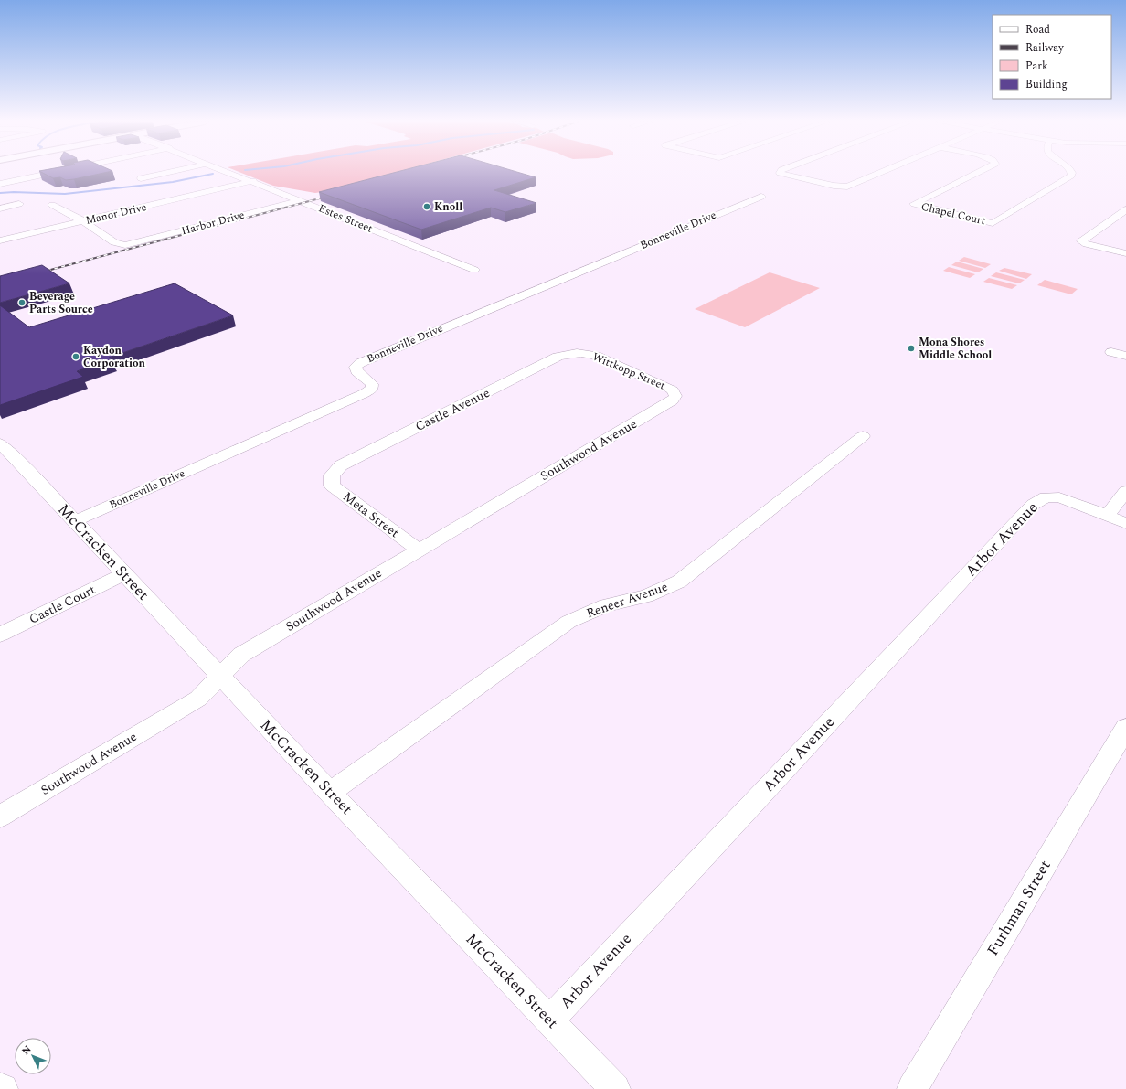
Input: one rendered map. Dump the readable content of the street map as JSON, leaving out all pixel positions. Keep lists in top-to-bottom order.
{
  "streets": {
    "street": [
      "Manor Drive",
      "Chapel Court",
      "Estes Street",
      "Harbor Drive",
      "Bonneville Drive",
      "Wittkopp Street",
      "Castle Avenue",
      "Southwood Avenue",
      "Meta Street",
      "Arbor Avenue",
      "McCracken Street",
      "Reneer Avenue",
      "Castle Court",
      "Furhman Street"
    ]
  },
  "crossings": [
    ["Manor Drive", "Estes Street"],
    ["Manor Drive", "Harbor Drive"],
    ["Estes Street", "Harbor Drive"],
    ["Bonneville Drive", "McCracken Street"],
    ["Wittkopp Street", "Castle Avenue"],
    ["Wittkopp Street", "Southwood Avenue"],
    ["Castle Avenue", "Meta Street"],
    ["Southwood Avenue", "Meta Street"],
    ["Southwood Avenue", "McCracken Street"],
    ["Arbor Avenue", "McCracken Street"],
    ["McCracken Street", "Reneer Avenue"],
    ["McCracken Street", "Castle Court"]
  ],
  "places": [
    "Knoll",
    "Beverage Parts Source",
    "Mona Shores Middle School",
    "Kaydon Corporation"
  ],
  "legend": [
    "Road",
    "Railway",
    "Park",
    "Building"
  ],
  "north": "top left"
}
